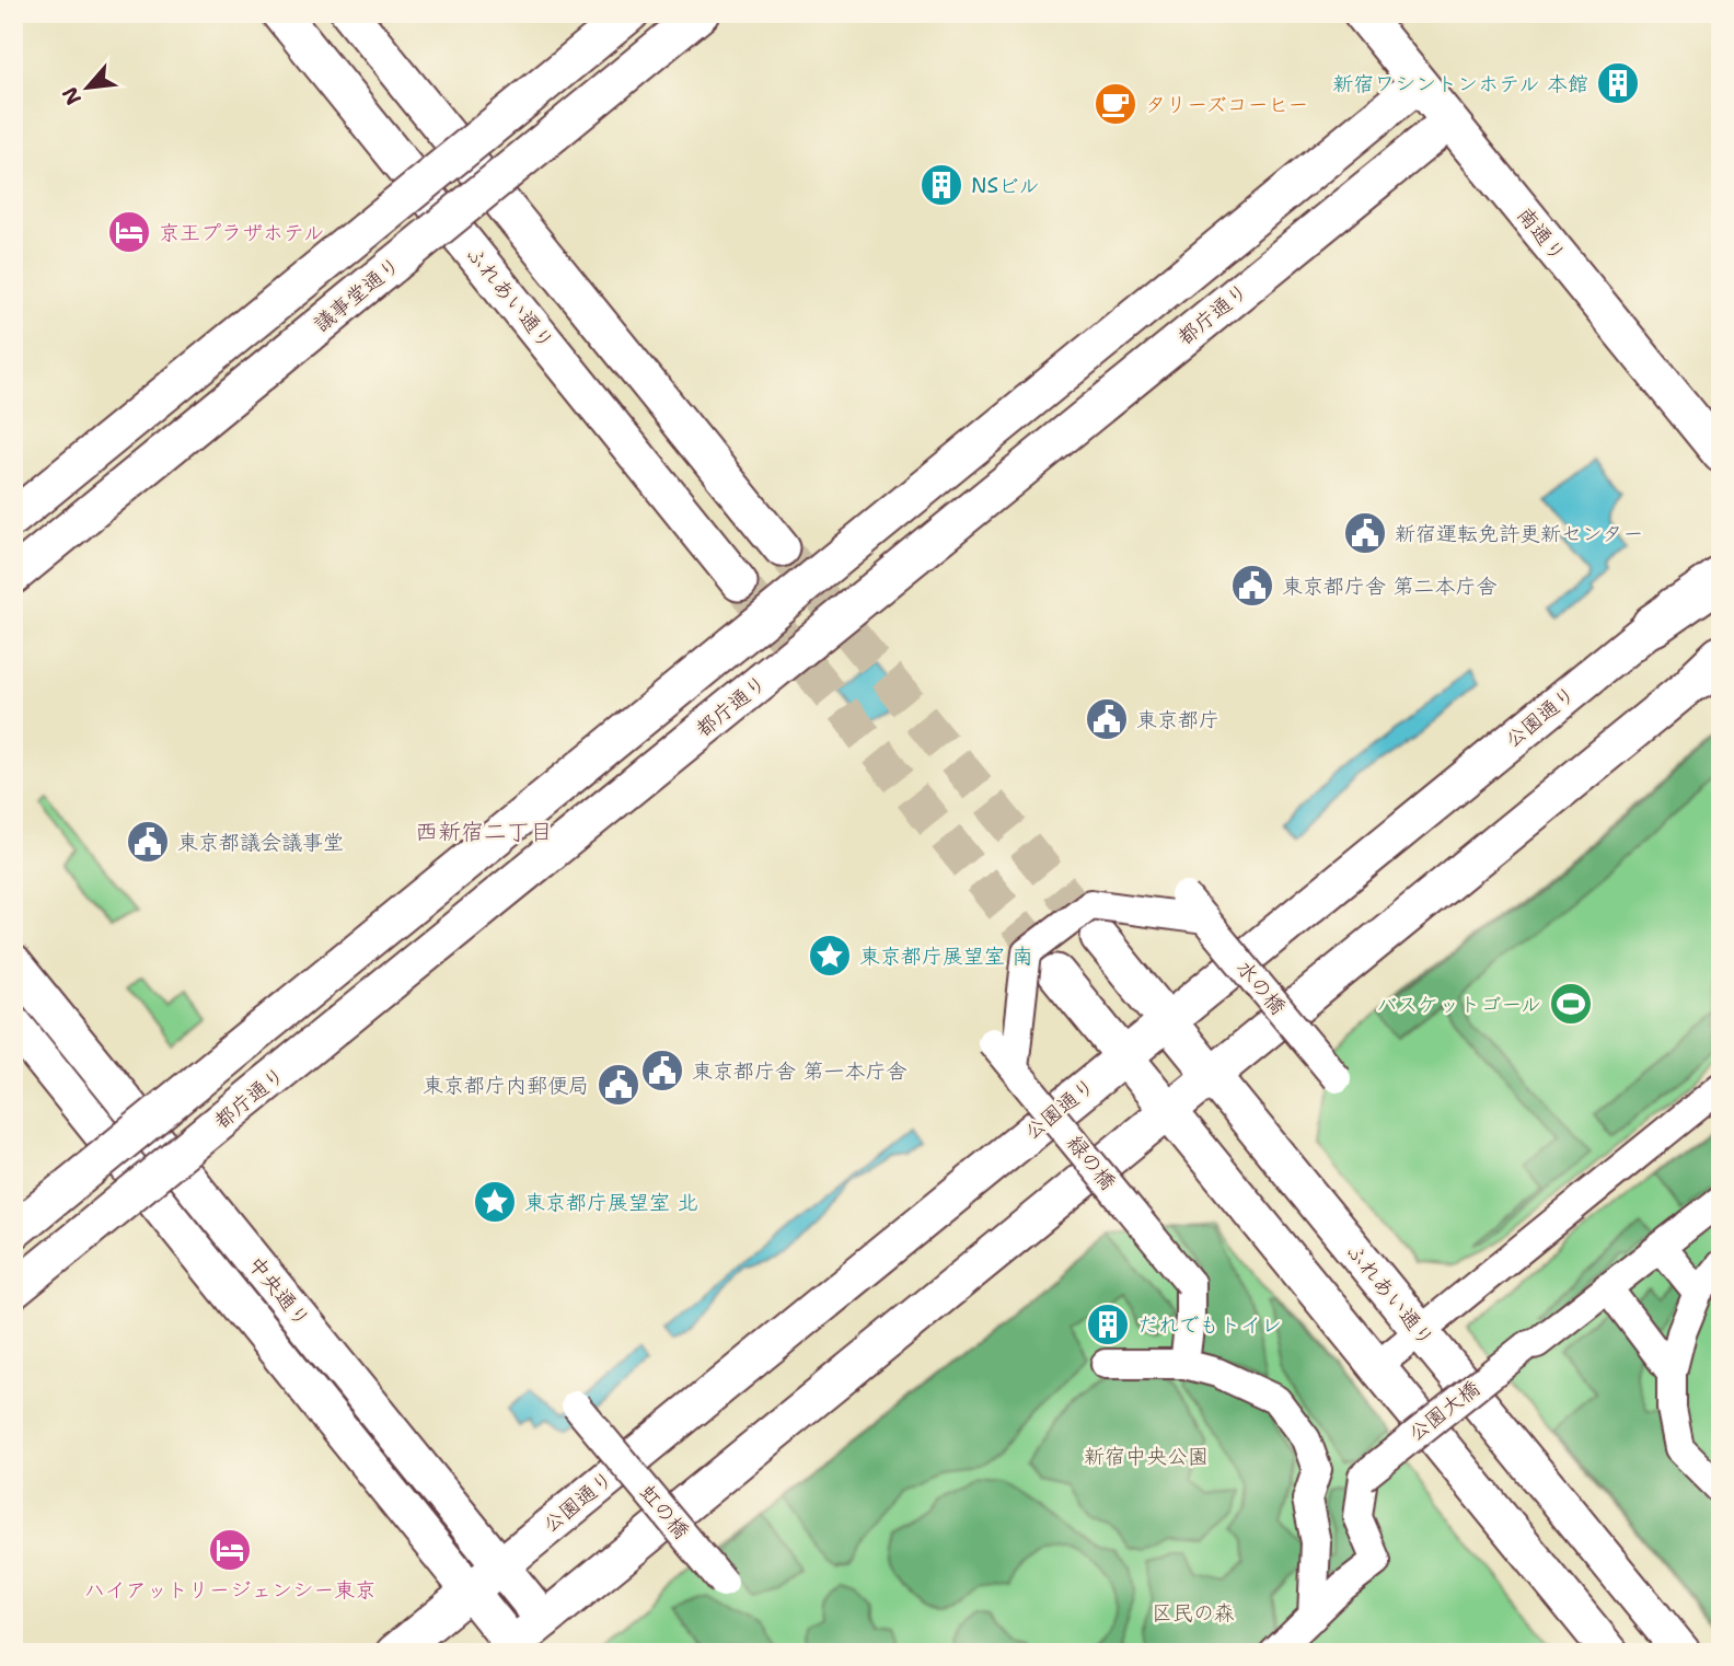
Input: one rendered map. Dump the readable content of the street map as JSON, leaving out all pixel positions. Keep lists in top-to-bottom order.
{
  "streets": {
    "main road": [
      "南通り",
      "議事堂通り",
      "ふれあい通り",
      "都庁通り",
      "公園通り",
      "中央通り"
    ],
    "street": [
      "水の橋",
      "緑の橋",
      "公園大橋",
      "虹の橋"
    ]
  },
  "crossings": [
    ["南通り", "都庁通り"],
    ["ふれあい通り", "公園通り"],
    ["公園通り", "中央通り"]
  ],
  "districts": ["西新宿二丁目"],
  "parks": ["新宿中央公園", "区民の森"],
  "places": {
    "building": ["新宿ワシントンホテル 本館", "NSビル", "だれでもトイレ"],
    "cafe": ["タリーズコーヒー"],
    "hotel": ["京王プラザホテル", "ハイアットリージェンシー東京"],
    "public building": [
      "新宿運転免許更新センター",
      "東京都庁舎 第二本庁舎",
      "東京都庁",
      "東京都議会議事堂",
      "東京都庁舎 第一本庁舎",
      "東京都庁内郵便局"
    ],
    "place": ["東京都庁展望室 南", "東京都庁展望室 北"],
    "sports": ["バスケットゴール"]
  },
  "north": "bottom left"
}
